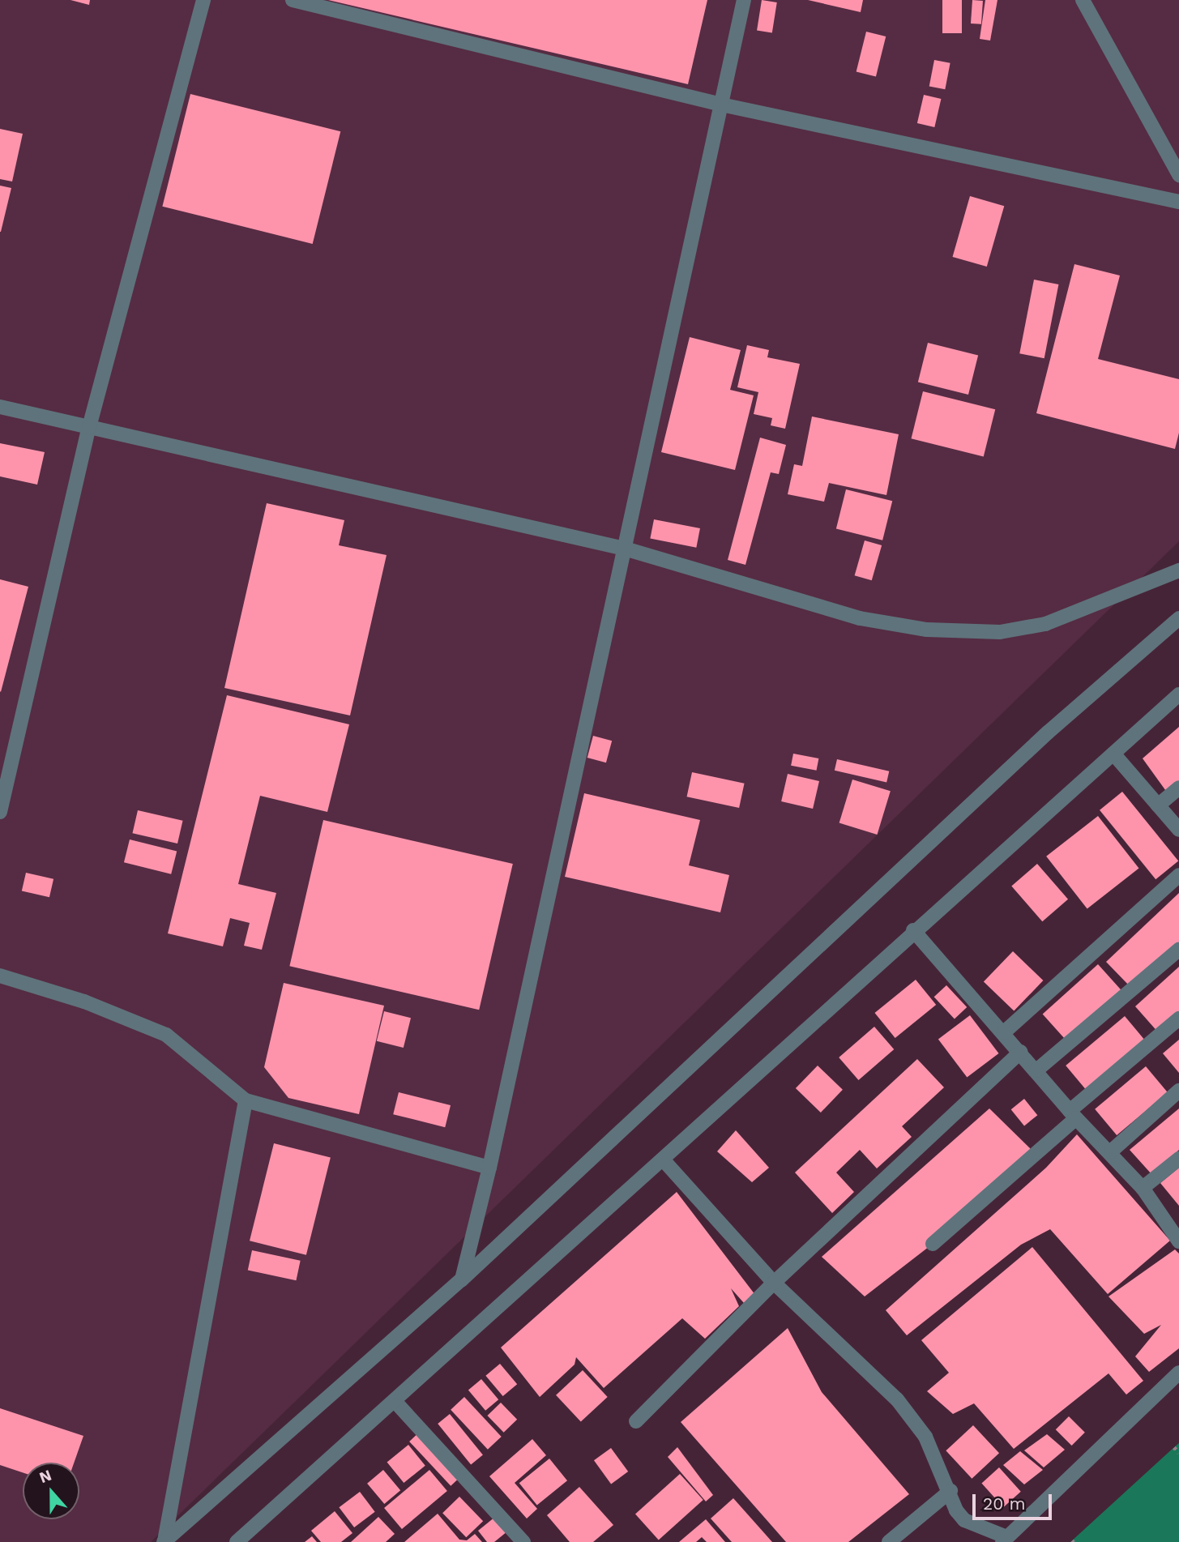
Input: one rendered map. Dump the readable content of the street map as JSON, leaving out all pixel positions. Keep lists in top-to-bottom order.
{
  "scale_bar": "20 m",
  "north": "top"
}
